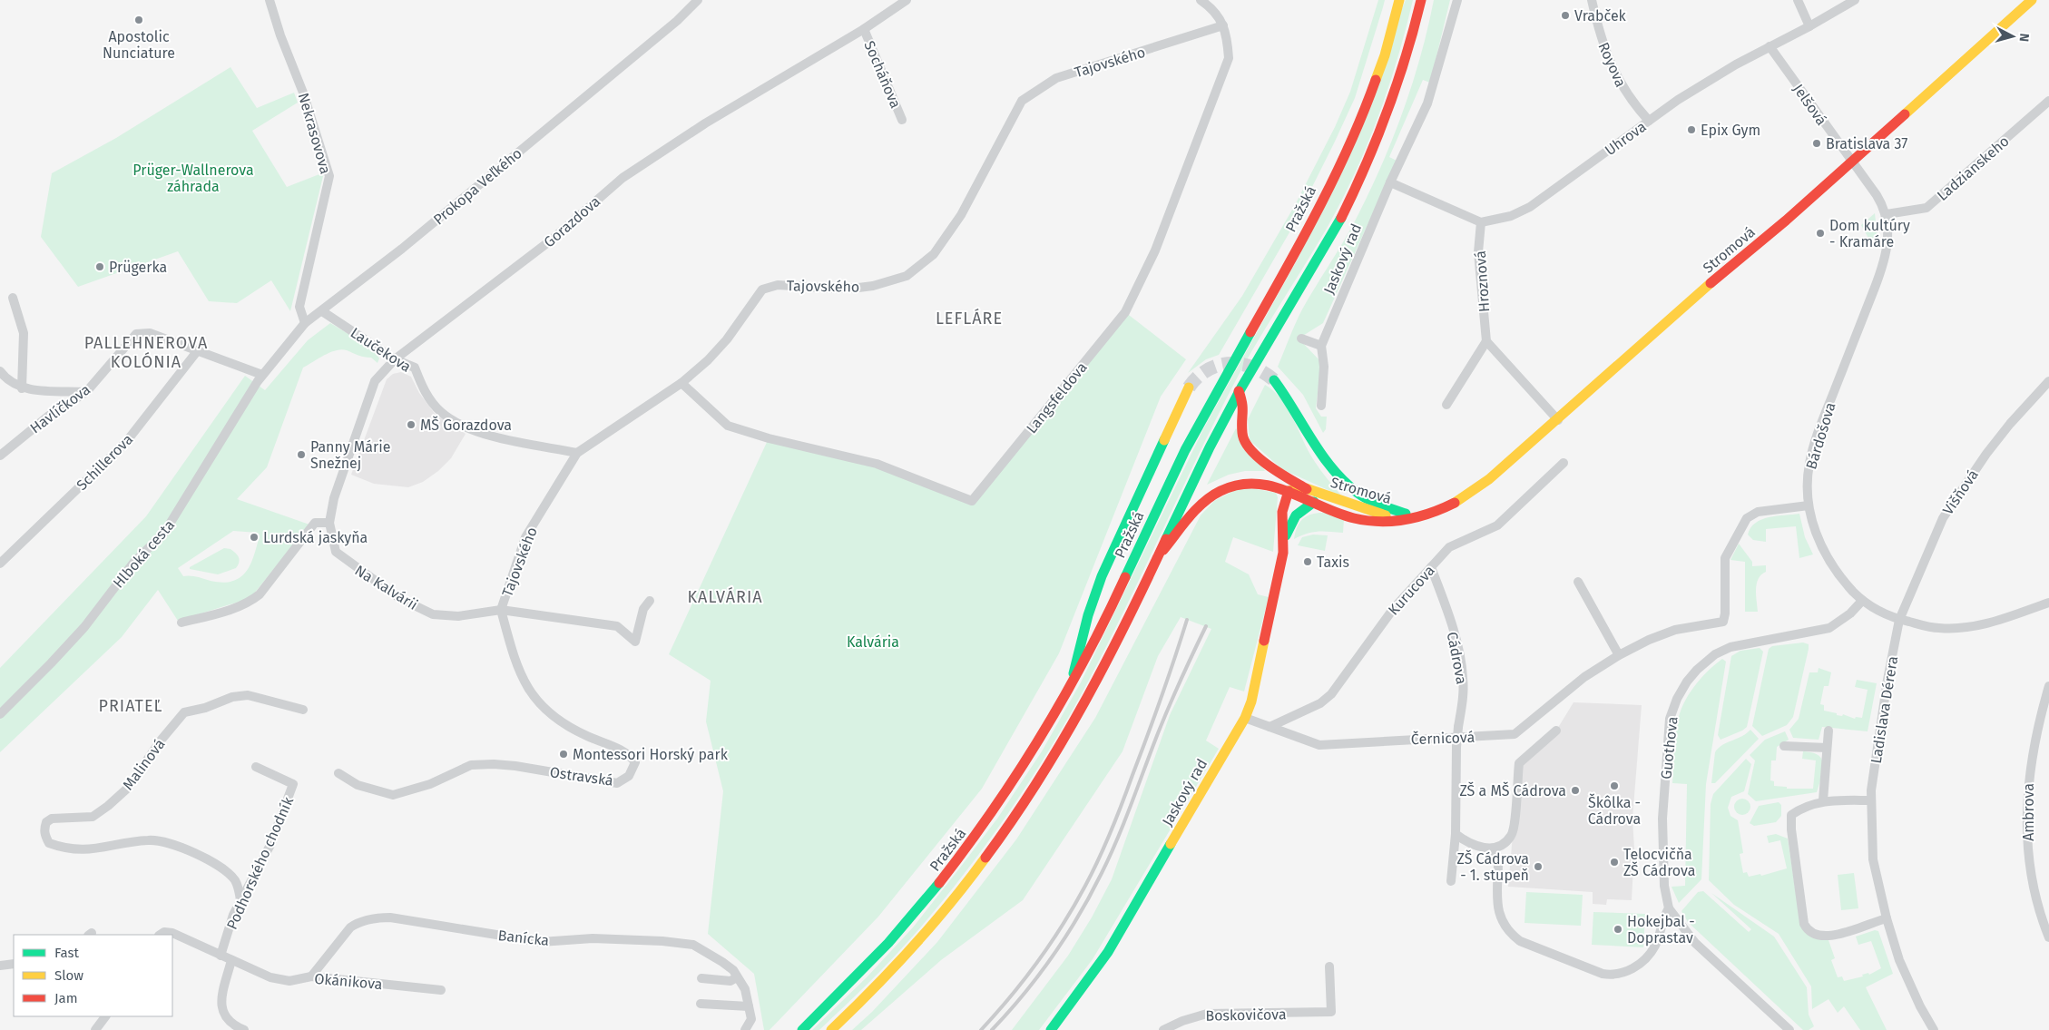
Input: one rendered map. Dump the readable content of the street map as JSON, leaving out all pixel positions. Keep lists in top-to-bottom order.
{
  "streets": {
    "street": [
      "Tajovského",
      "Royova",
      "Socháňova",
      "Jelšová",
      "Nekrasovova",
      "Uhrova",
      "Ladzianskeho",
      "Prokopa Veľkého",
      "Pražská",
      "Gorazdova",
      "Stromová",
      "Jaskový rad",
      "Hroznová",
      "Laučekova",
      "Langsfeldova",
      "Havlíčkova",
      "Bárdošova",
      "Schillerova",
      "Višňová",
      "Hlboká cesta",
      "Na Kalvárii",
      "Kurucova",
      "Cádrova",
      "Ladislava Dérera",
      "Černicová",
      "Guothova",
      "Malinová",
      "Ostravská",
      "Ambrova",
      "Podhorského chodník",
      "Banícka",
      "Okánikova",
      "Boskovičova"
    ]
  },
  "crossings": [
    ["Tajovského", "Laučekova"],
    ["Tajovského", "Langsfeldova"],
    ["Tajovského", "Na Kalvárii"],
    ["Tajovského", "Ostravská"],
    ["Royova", "Uhrova"],
    ["Socháňova", "Gorazdova"],
    ["Jelšová", "Uhrova"],
    ["Jelšová", "Stromová"],
    ["Jelšová", "Bárdošova"],
    ["Nekrasovova", "Prokopa Veľkého"],
    ["Uhrova", "Hroznová"],
    ["Ladzianskeho", "Bárdošova"],
    ["Prokopa Veľkého", "Laučekova"],
    ["Prokopa Veľkého", "Havlíčkova"],
    ["Prokopa Veľkého", "Hlboká cesta"],
    ["Gorazdova", "Laučekova"],
    ["Gorazdova", "Na Kalvárii"],
    ["Stromová", "Jaskový rad"],
    ["Stromová", "Bárdošova"],
    ["Jaskový rad", "Černicová"],
    ["Havlíčkova", "Schillerova"],
    ["Havlíčkova", "Hlboká cesta"],
    ["Bárdošova", "Višňová"],
    ["Bárdošova", "Ladislava Dérera"],
    ["Bárdošova", "Černicová"],
    ["Bárdošova", "Guothova"],
    ["Višňová", "Ladislava Dérera"],
    ["Na Kalvárii", "Ostravská"],
    ["Kurucova", "Cádrova"],
    ["Kurucova", "Černicová"],
    ["Malinová", "Podhorského chodník"],
    ["Podhorského chodník", "Okánikova"],
    ["Banícka", "Okánikova"]
  ],
  "districts": [
    "LEFLÁRE",
    "PALLEHNEROVA KOLÓNIA",
    "KALVÁRIA",
    "PRIATEĽ"
  ],
  "parks": ["Prüger-Wallnerova záhrada", "Kalvária"],
  "places": [
    "Vrabček",
    "Apostolic Nunciature",
    "Epix Gym",
    "Bratislava 37",
    "Dom kultúry - Kramáre",
    "Prügerka",
    "MŠ Gorazdova",
    "Panny Márie Snežnej",
    "Lurdská jaskyňa",
    "Taxis",
    "Montessori Horský park",
    "Škôlka - Cádrova",
    "ZŠ a MŠ Cádrova",
    "Telocvičňa ZŠ Cádrova",
    "ZŠ Cádrova - 1. stupeň",
    "Hokejbal - Doprastav"
  ],
  "legend": ["Fast", "Slow", "Jam"],
  "north": "right"
}
